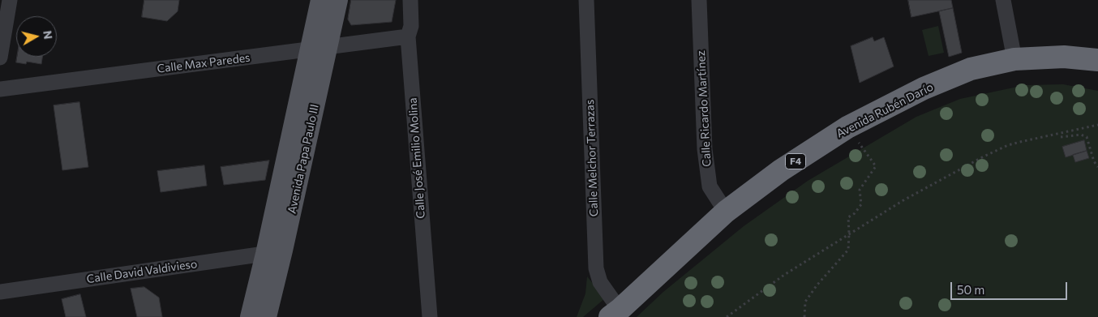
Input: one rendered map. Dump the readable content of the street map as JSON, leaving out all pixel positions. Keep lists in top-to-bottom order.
{
  "streets": {
    "highway": ["Avenida Rubén Darío", "F4"],
    "main road": ["Avenida Papa Paulo III"],
    "street": [
      "Calle Max Paredes",
      "Calle Ricardo Martínez",
      "Calle José Emilio Molina",
      "Calle Melchor Terrazas",
      "Calle David Valdivieso"
    ]
  },
  "crossings": [
    ["Calle Max Paredes", "Calle José Emilio Molina"],
    ["Calle Max Paredes", "Avenida Papa Paulo III"],
    ["Calle Ricardo Martínez", "Avenida Rubén Darío"],
    ["Avenida Rubén Darío", "Calle Melchor Terrazas"],
    ["Avenida Papa Paulo III", "Calle David Valdivieso"]
  ],
  "scale_bar": "50 m",
  "north": "right"
}
